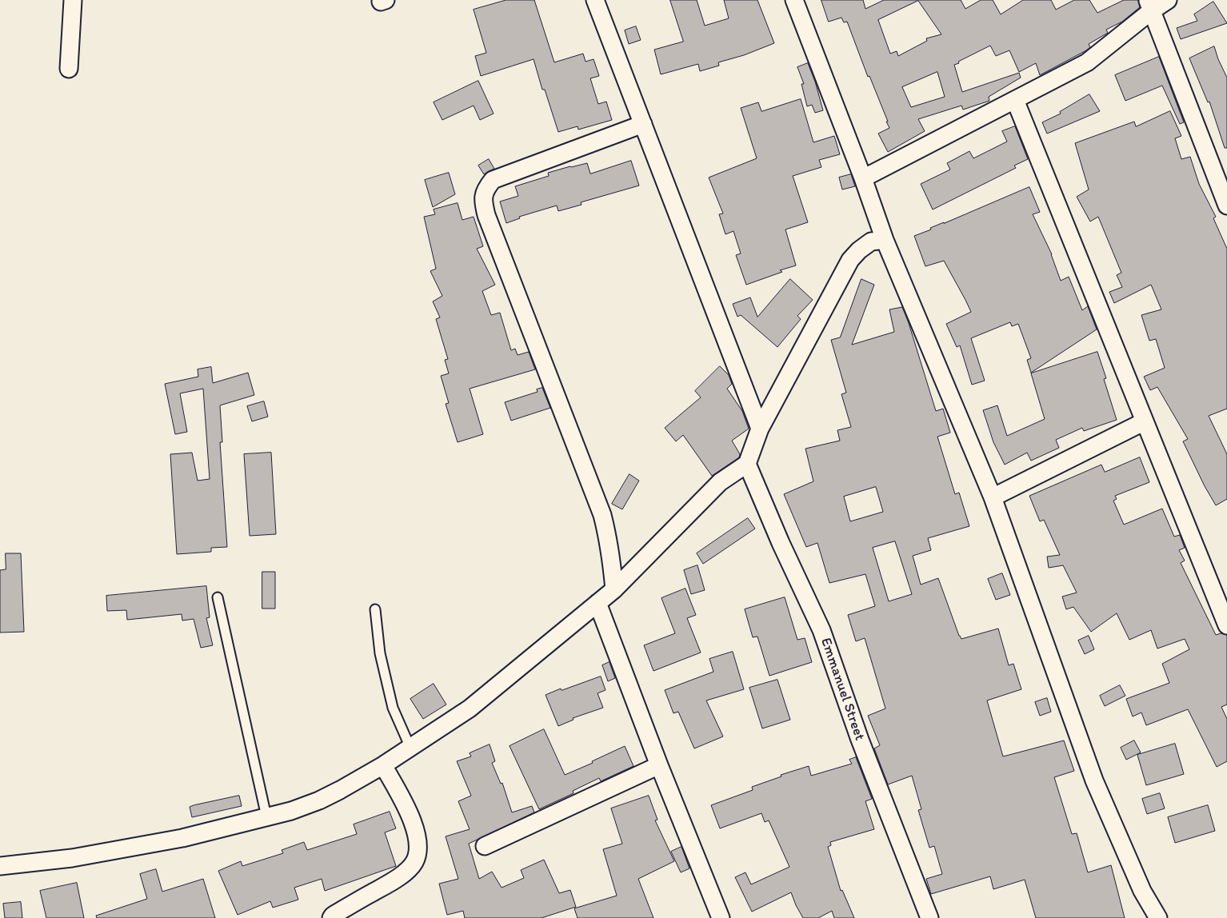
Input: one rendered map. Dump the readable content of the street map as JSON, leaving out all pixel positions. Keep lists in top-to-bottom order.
{
  "streets": {
    "street": ["Emmanuel Street"]
  }
}
